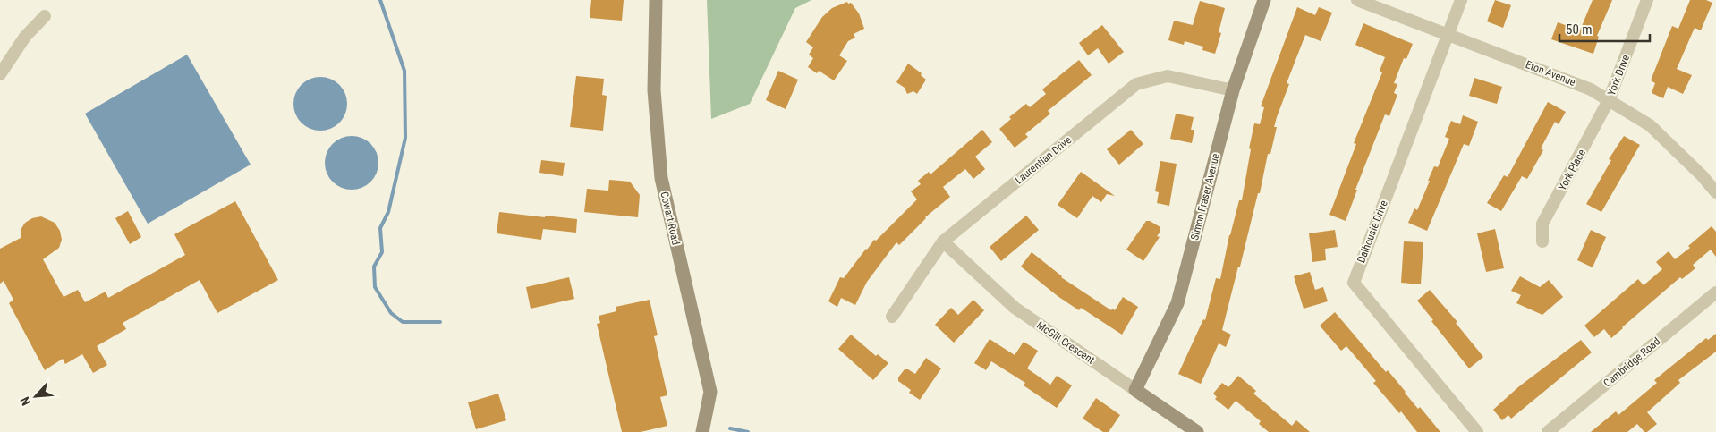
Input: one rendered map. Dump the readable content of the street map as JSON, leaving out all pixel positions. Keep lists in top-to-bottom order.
{
  "streets": {
    "street": [
      "Eton Avenue",
      "York Drive",
      "Laurentian Drive",
      "York Place",
      "Simon Fraser Avenue",
      "Cowart Road",
      "Dalhousie Drive",
      "McGill Crescent",
      "Cambridge Road"
    ]
  },
  "crossings": [
    ["Eton Avenue", "York Drive"],
    ["Eton Avenue", "York Place"],
    ["Eton Avenue", "Dalhousie Drive"],
    ["York Drive", "York Place"],
    ["Laurentian Drive", "Simon Fraser Avenue"],
    ["Laurentian Drive", "McGill Crescent"],
    ["Simon Fraser Avenue", "McGill Crescent"]
  ],
  "scale_bar": "50 m",
  "north": "bottom left"
}
